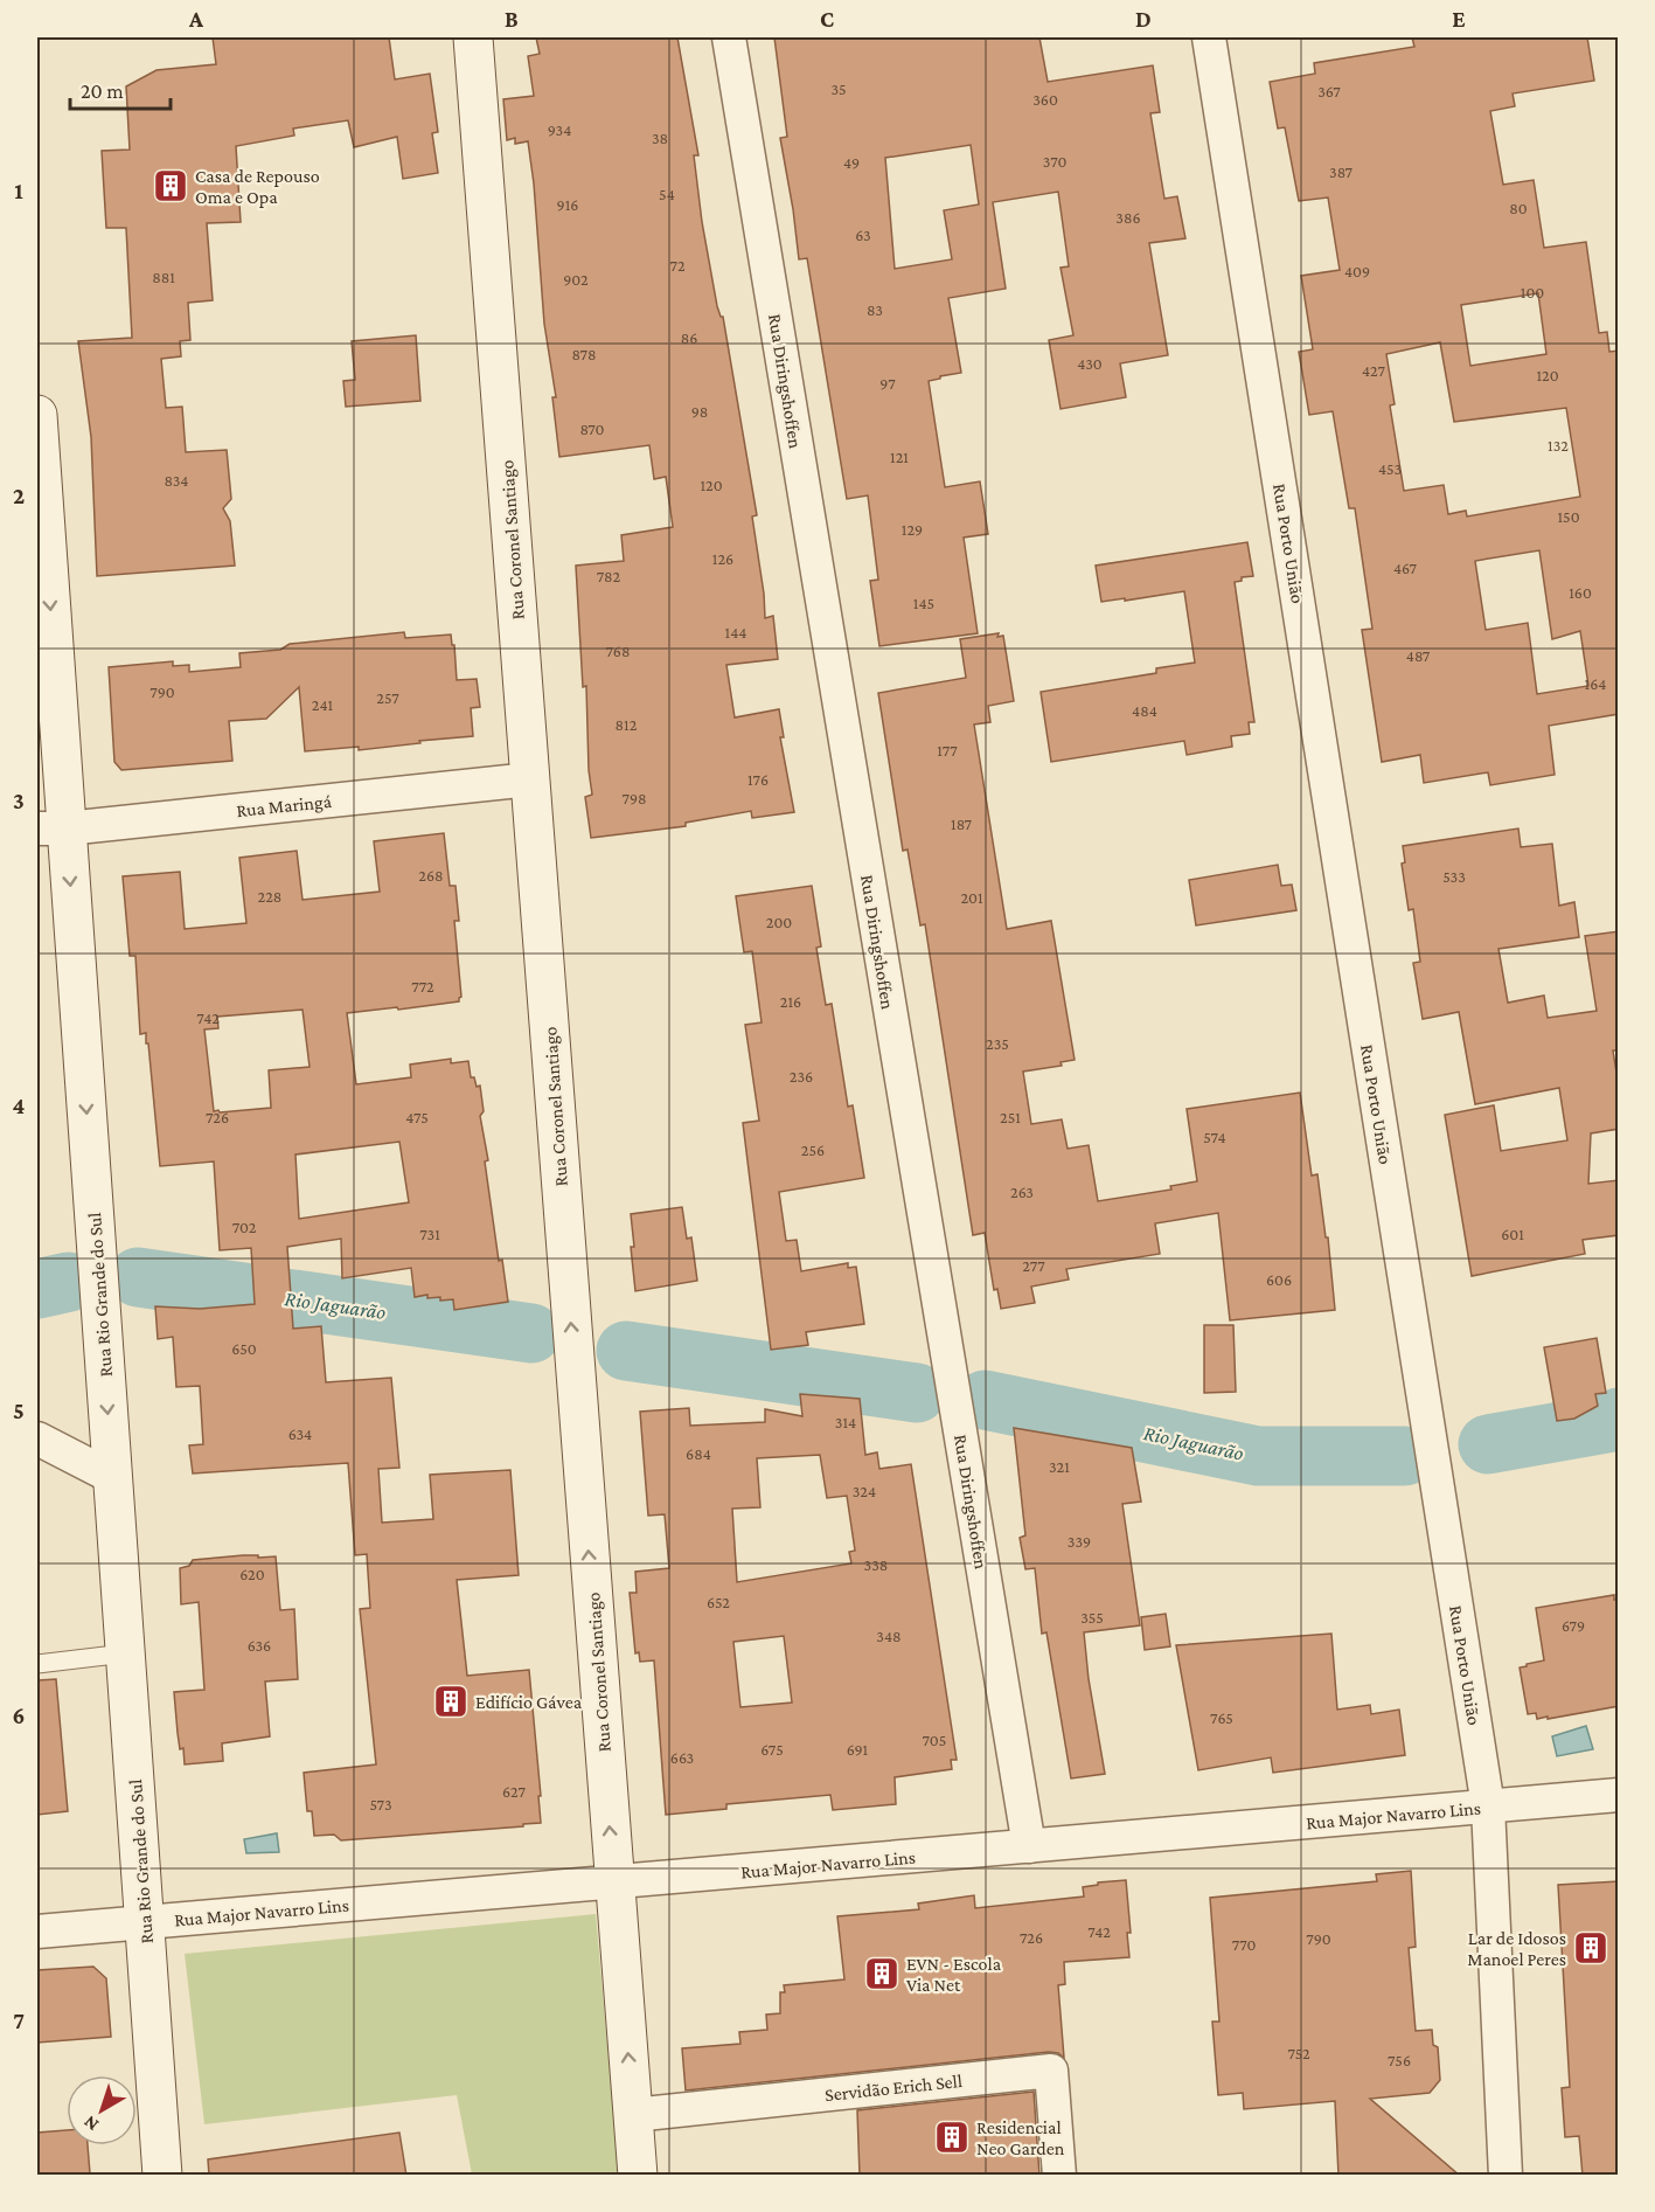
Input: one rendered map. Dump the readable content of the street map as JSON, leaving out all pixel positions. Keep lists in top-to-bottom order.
{
  "streets": {
    "main road": ["Rua Coronel Santiago", "Rua Rio Grande do Sul"],
    "street": [
      "Rua Diringshoffen",
      "Rua Porto União",
      "Rua Maringá",
      "Rua Major Navarro Lins",
      "Servidão Erich Sell"
    ]
  },
  "crossings": [
    ["Rua Diringshoffen", "Rua Major Navarro Lins"],
    ["Rua Coronel Santiago", "Rua Maringá"],
    ["Rua Coronel Santiago", "Rua Major Navarro Lins"],
    ["Rua Coronel Santiago", "Servidão Erich Sell"],
    ["Rua Porto União", "Rua Major Navarro Lins"],
    ["Rua Maringá", "Rua Rio Grande do Sul"],
    ["Rua Rio Grande do Sul", "Rua Major Navarro Lins"]
  ],
  "one_way": ["Rua Coronel Santiago", "Rua Rio Grande do Sul"],
  "water": ["Rio Jaguarão"],
  "places": {
    "building": [
      "Casa de Repouso Oma e Opa",
      "Edifício Gávea",
      "Lar de Idosos Manoel Peres",
      "EVN - Escola Via Net",
      "Residencial Neo Garden"
    ]
  },
  "house_numbers": [
    "35",
    "367",
    "360",
    "934",
    "38",
    "370",
    "49",
    "387",
    "54",
    "916",
    "80",
    "386",
    "63",
    "72",
    "409",
    "881",
    "902",
    "100",
    "83",
    "86",
    "878",
    "430",
    "427",
    "120",
    "97",
    "98",
    "870",
    "132",
    "121",
    "453",
    "834",
    "120",
    "150",
    "129",
    "126",
    "467",
    "782",
    "160",
    "145",
    "144",
    "768",
    "487",
    "164",
    "790",
    "257",
    "241",
    "484",
    "812",
    "177",
    "176",
    "798",
    "187",
    "268",
    "533",
    "228",
    "201",
    "200",
    "772",
    "216",
    "742",
    "235",
    "236",
    "726",
    "475",
    "251",
    "574",
    "256",
    "263",
    "702",
    "731",
    "601",
    "277",
    "606",
    "650",
    "314",
    "634",
    "684",
    "321",
    "324",
    "339",
    "338",
    "620",
    "652",
    "355",
    "679",
    "348",
    "636",
    "765",
    "705",
    "675",
    "691",
    "663",
    "627",
    "573",
    "742",
    "726",
    "790",
    "770",
    "752",
    "756"
  ],
  "scale_bar": "20 m",
  "north": "bottom left",
  "grid": {
    "columns": [
      "A",
      "B",
      "C",
      "D",
      "E"
    ],
    "rows": [
      "1",
      "2",
      "3",
      "4",
      "5",
      "6",
      "7"
    ]
  }
}
